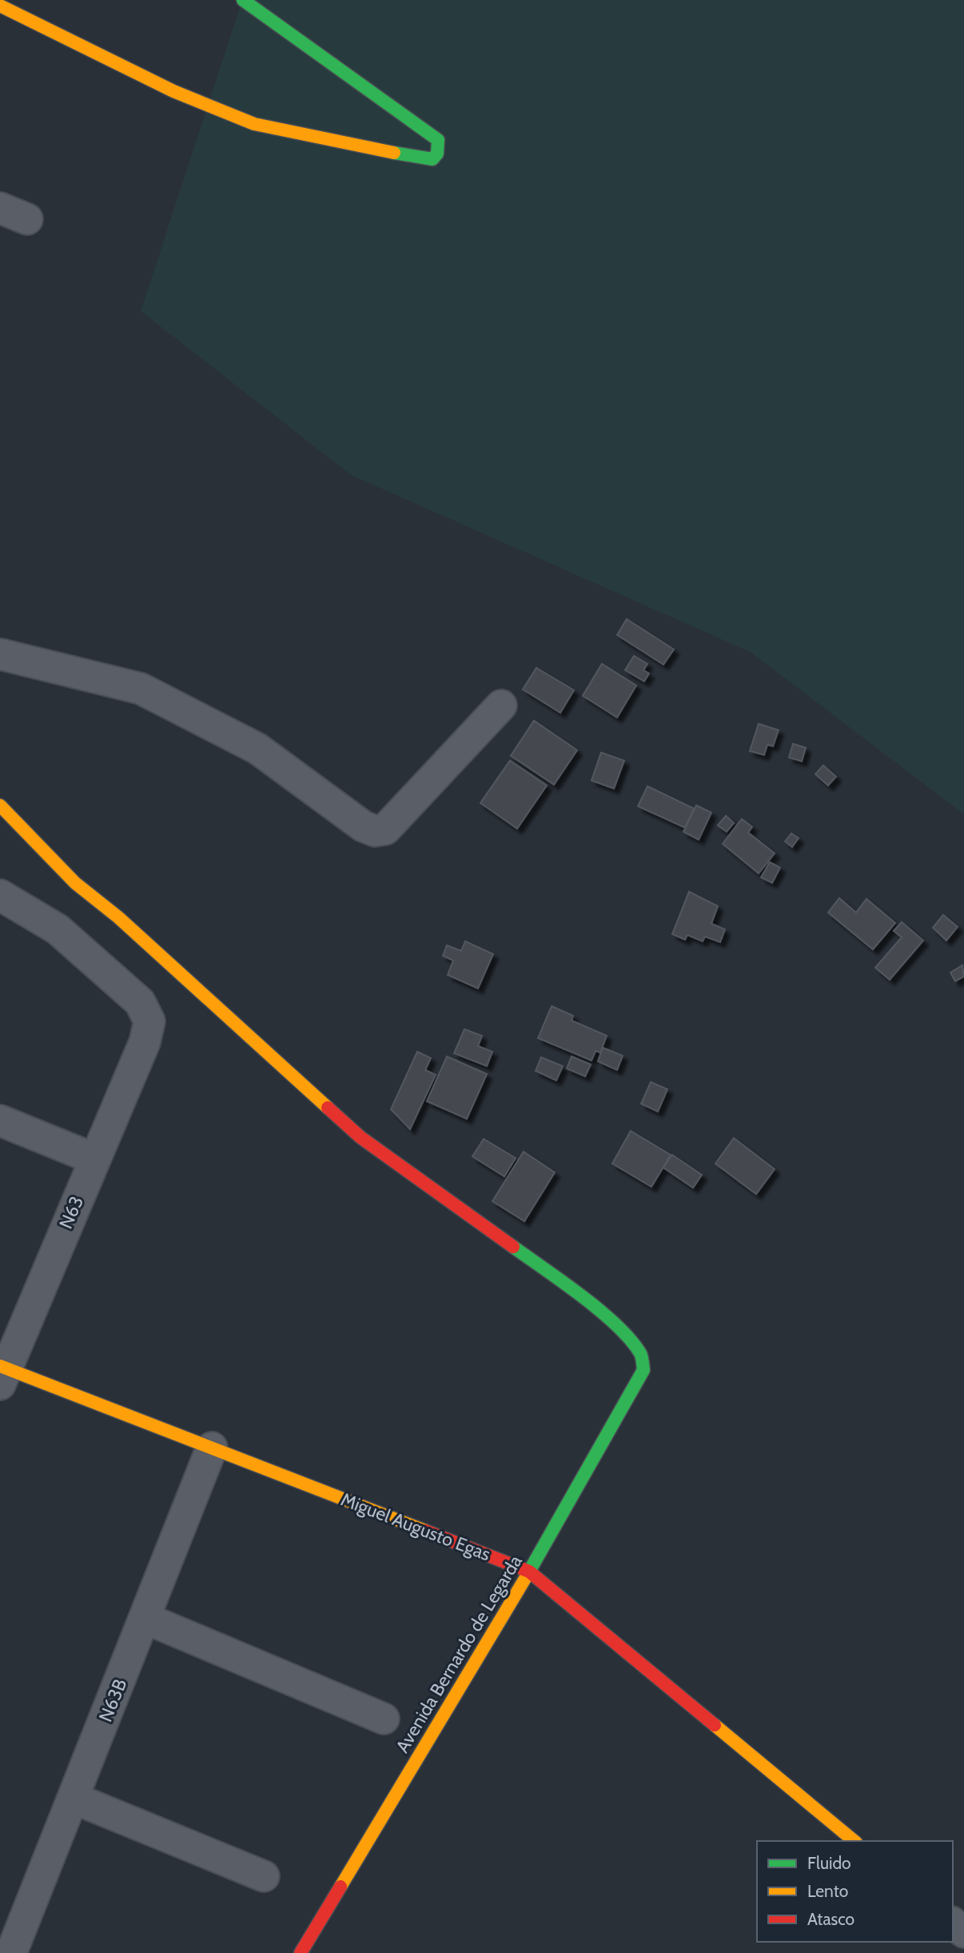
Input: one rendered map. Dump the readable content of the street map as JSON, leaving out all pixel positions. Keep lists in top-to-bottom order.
{
  "streets": {
    "street": [
      "N63",
      "Miguel Augusto Egas",
      "Avenida Bernardo de Legarda",
      "N63B"
    ]
  },
  "crossings": [
    ["N63", "Miguel Augusto Egas"],
    ["Miguel Augusto Egas", "Avenida Bernardo de Legarda"],
    ["Miguel Augusto Egas", "N63B"]
  ],
  "legend": ["Fluido", "Lento", "Atasco"]
}
